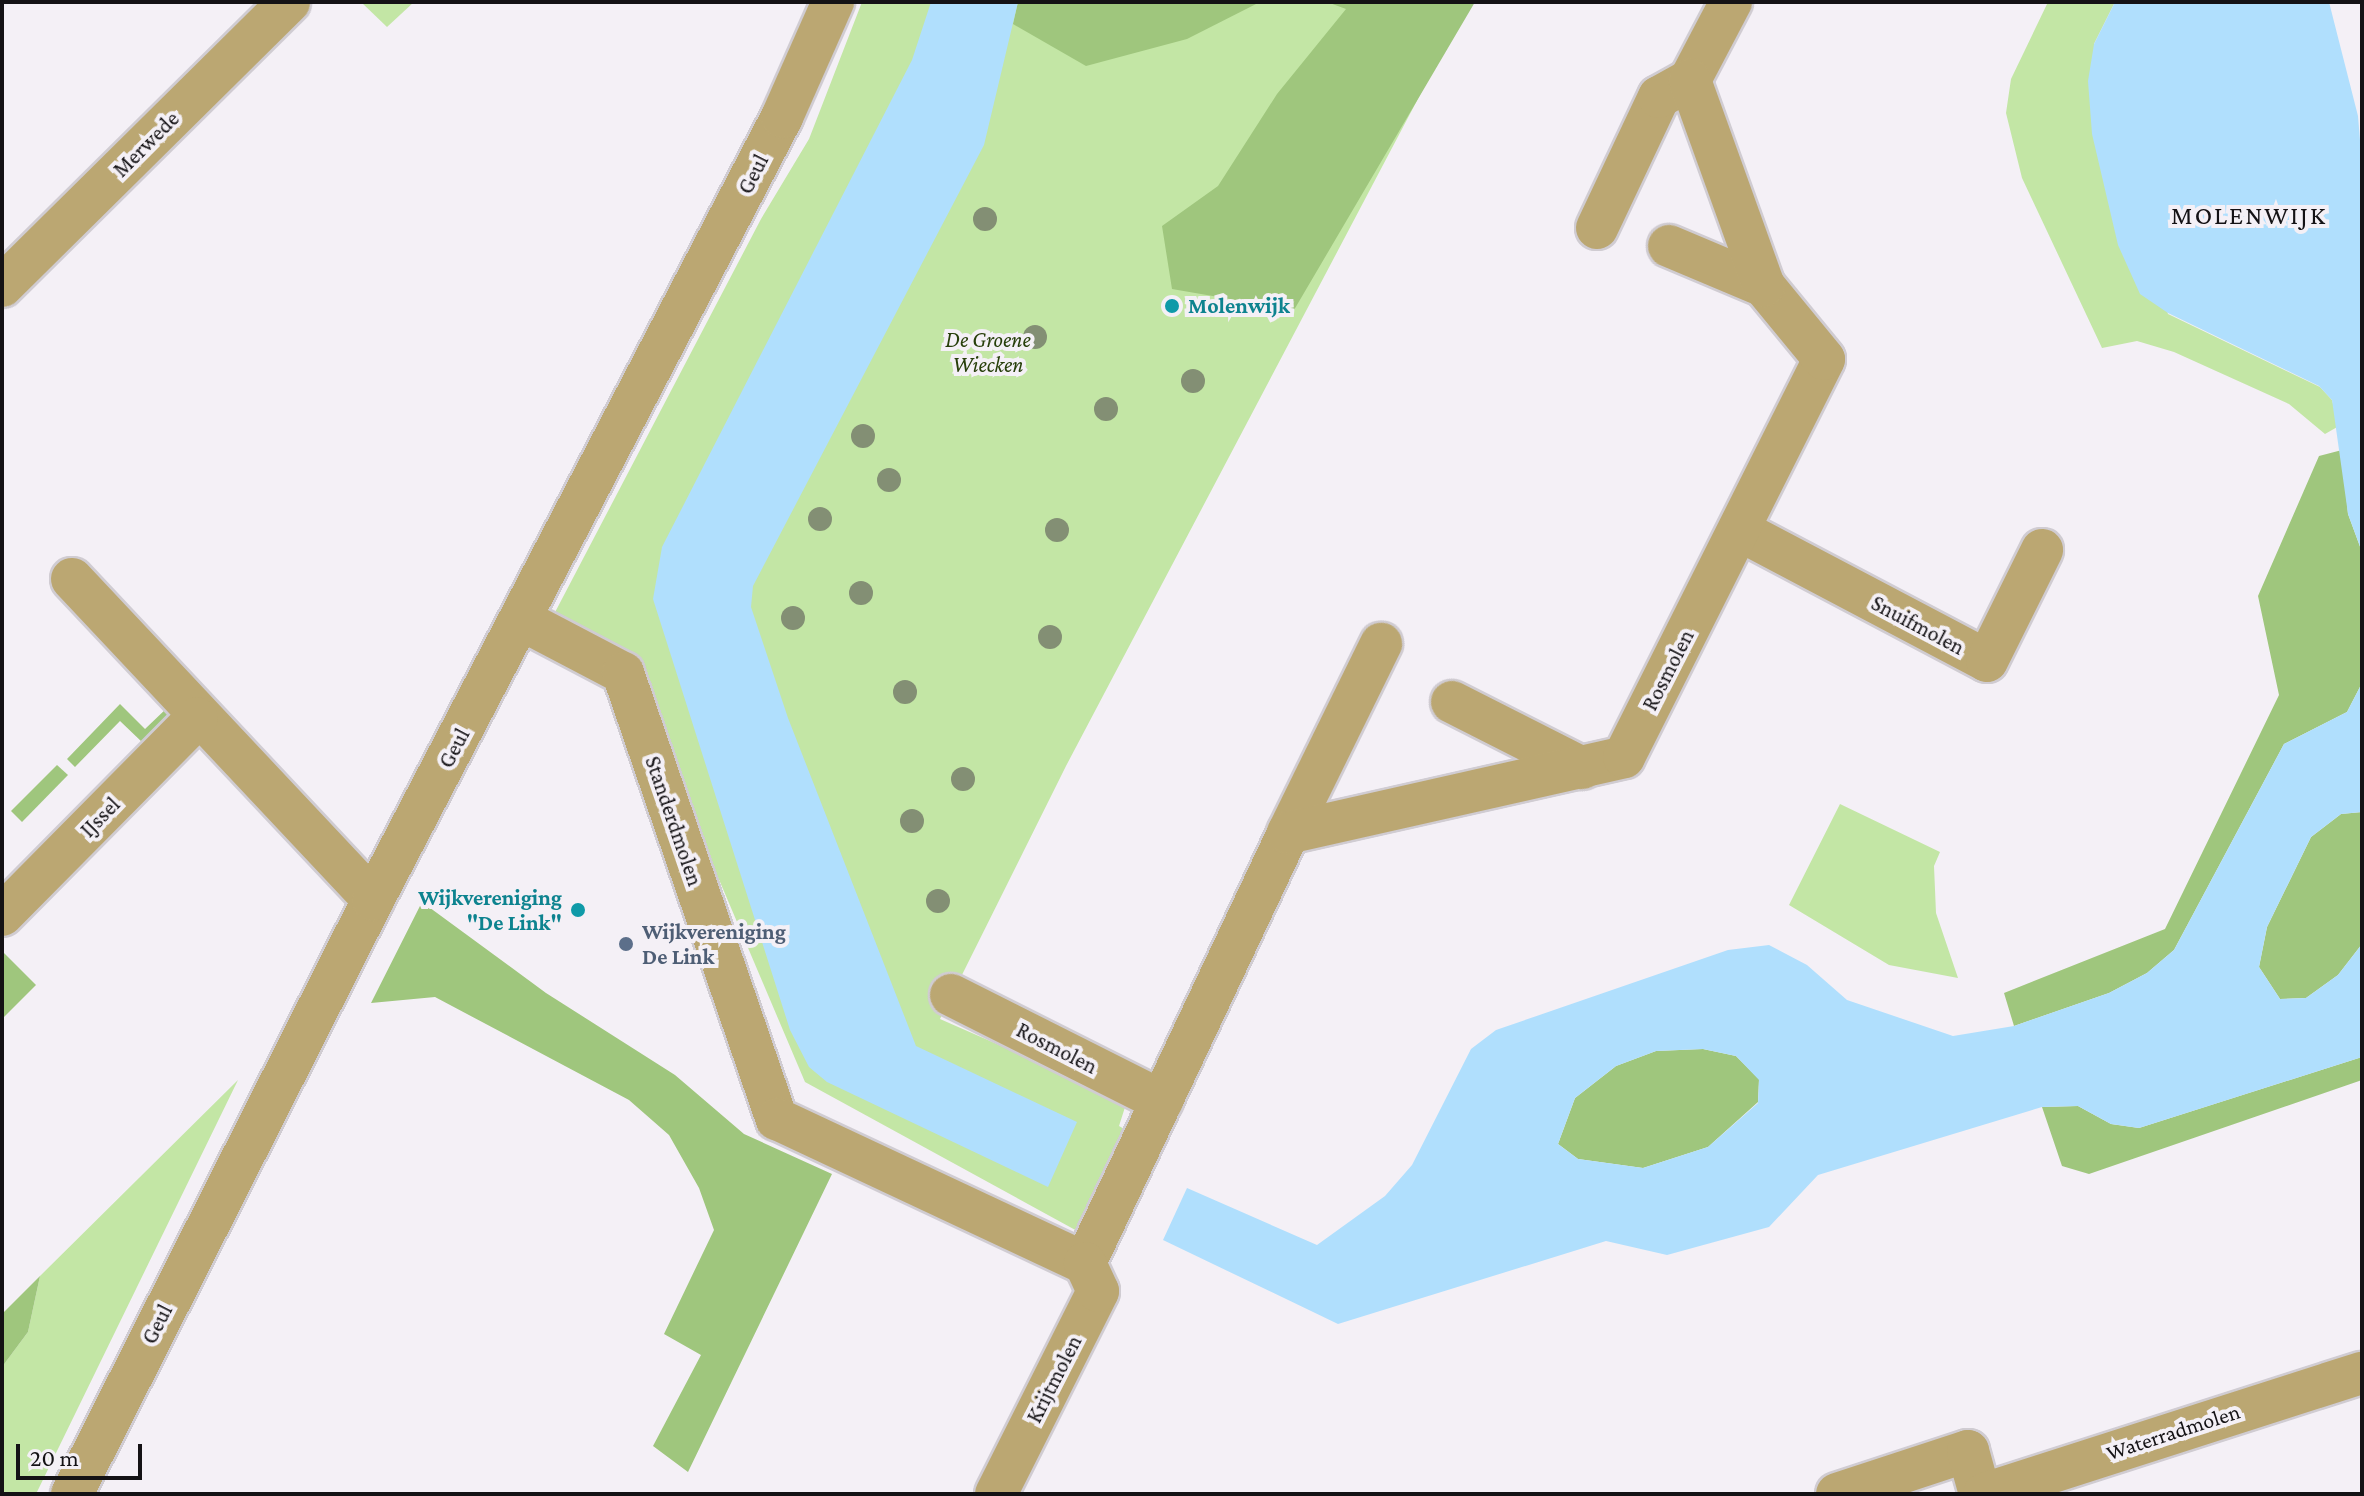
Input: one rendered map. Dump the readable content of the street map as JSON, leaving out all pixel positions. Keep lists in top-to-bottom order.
{
  "streets": {
    "street": [
      "Merwede",
      "Geul",
      "Snuifmolen",
      "Rosmolen",
      "IJssel",
      "Standerdmolen",
      "Krijtmolen",
      "Waterradmolen"
    ]
  },
  "crossings": [
    ["Geul", "Standerdmolen"],
    ["Snuifmolen", "Rosmolen"],
    ["Standerdmolen", "Krijtmolen"]
  ],
  "districts": ["MOLENWIJK"],
  "parks": ["De Groene Wiecken"],
  "places": ["Molenwijk", "Wijkvereniging \"De Link\"", "Wijkvereniging De Link"],
  "scale_bar": "20 m"
}
